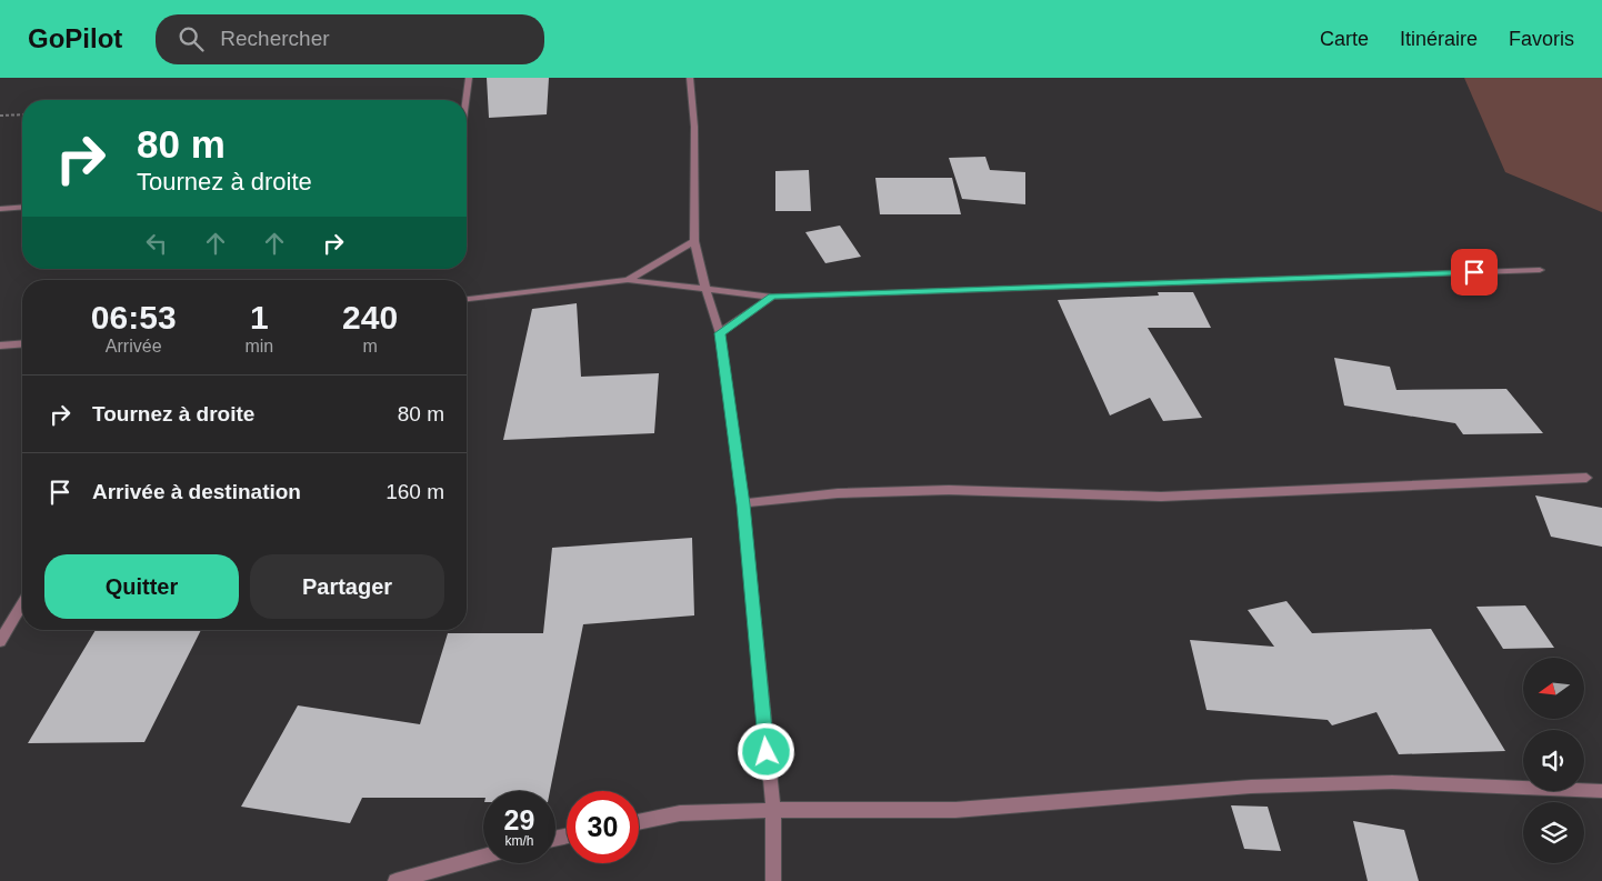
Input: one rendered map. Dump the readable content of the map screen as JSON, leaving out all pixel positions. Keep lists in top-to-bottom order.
{
  "north": "left",
  "page": {
    "header": "GoPilot",
    "search": "Rechercher",
    "nav": ["Carte", "Itinéraire", "Favoris"],
    "turn": ["80 m", "Tournez à droite"],
    "eta": [
      "06:53",
      "Arrivée",
      "1",
      "min",
      "240",
      "m"
    ],
    "list": [
      {
        "name": "Tournez à droite",
        "value": "80 m"
      },
      {
        "name": "Arrivée à destination",
        "value": "160 m"
      }
    ],
    "buttons": ["Quitter", "Partager"],
    "speed": "29 km/h",
    "limit": "30"
  }
}
